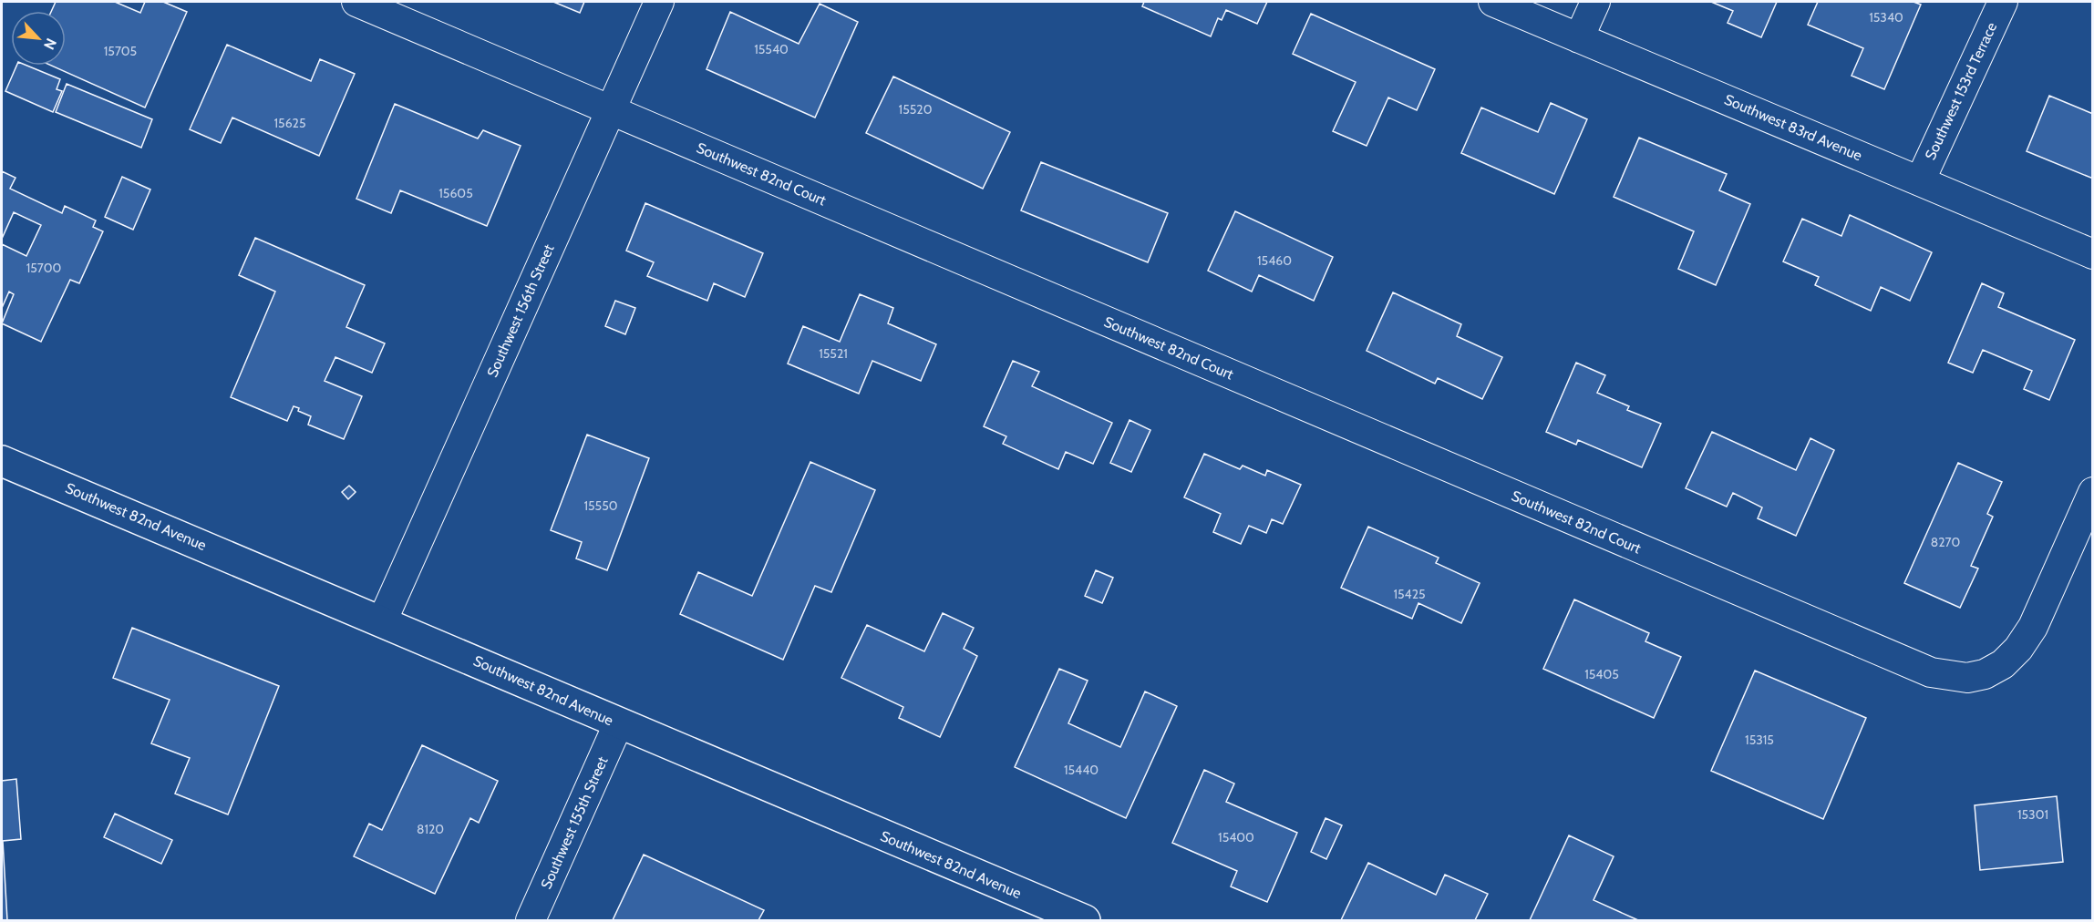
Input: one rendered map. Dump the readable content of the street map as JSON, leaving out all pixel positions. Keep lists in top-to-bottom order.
{
  "streets": {
    "street": [
      "Southwest 153rd Terrace",
      "Southwest 83rd Avenue",
      "Southwest 82nd Court",
      "Southwest 156th Street",
      "Southwest 82nd Avenue",
      "Southwest 155th Street"
    ]
  },
  "crossings": [
    ["Southwest 153rd Terrace", "Southwest 83rd Avenue"],
    ["Southwest 82nd Court", "Southwest 156th Street"],
    ["Southwest 156th Street", "Southwest 82nd Avenue"],
    ["Southwest 82nd Avenue", "Southwest 155th Street"]
  ],
  "house_numbers": [
    "15340",
    "15540",
    "15705",
    "15520",
    "15625",
    "15605",
    "15460",
    "15700",
    "15521",
    "15550",
    "8270",
    "15425",
    "15405",
    "15315",
    "15440",
    "15301",
    "8120",
    "15400"
  ],
  "north": "bottom right"
}
